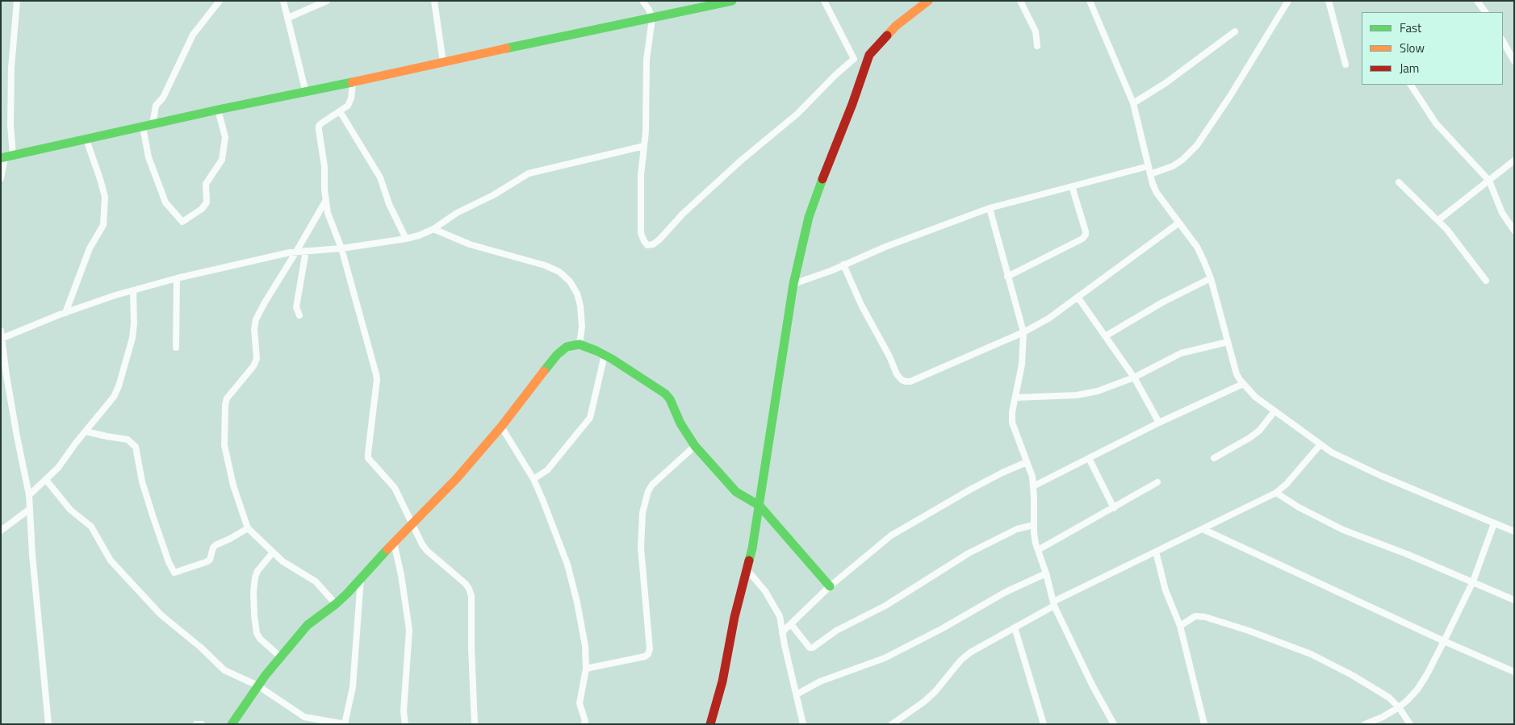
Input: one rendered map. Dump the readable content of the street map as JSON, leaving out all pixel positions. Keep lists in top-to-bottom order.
{
  "legend": ["Fast", "Slow", "Jam"]
}
